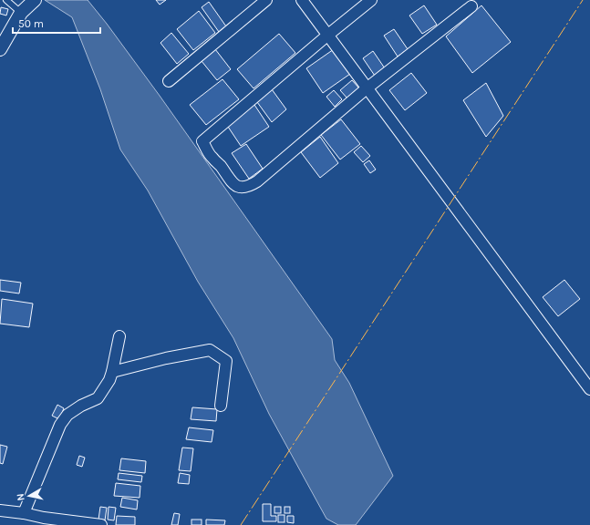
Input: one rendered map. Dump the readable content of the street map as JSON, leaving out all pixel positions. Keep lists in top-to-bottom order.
{
  "scale_bar": "50 m",
  "north": "left"
}
